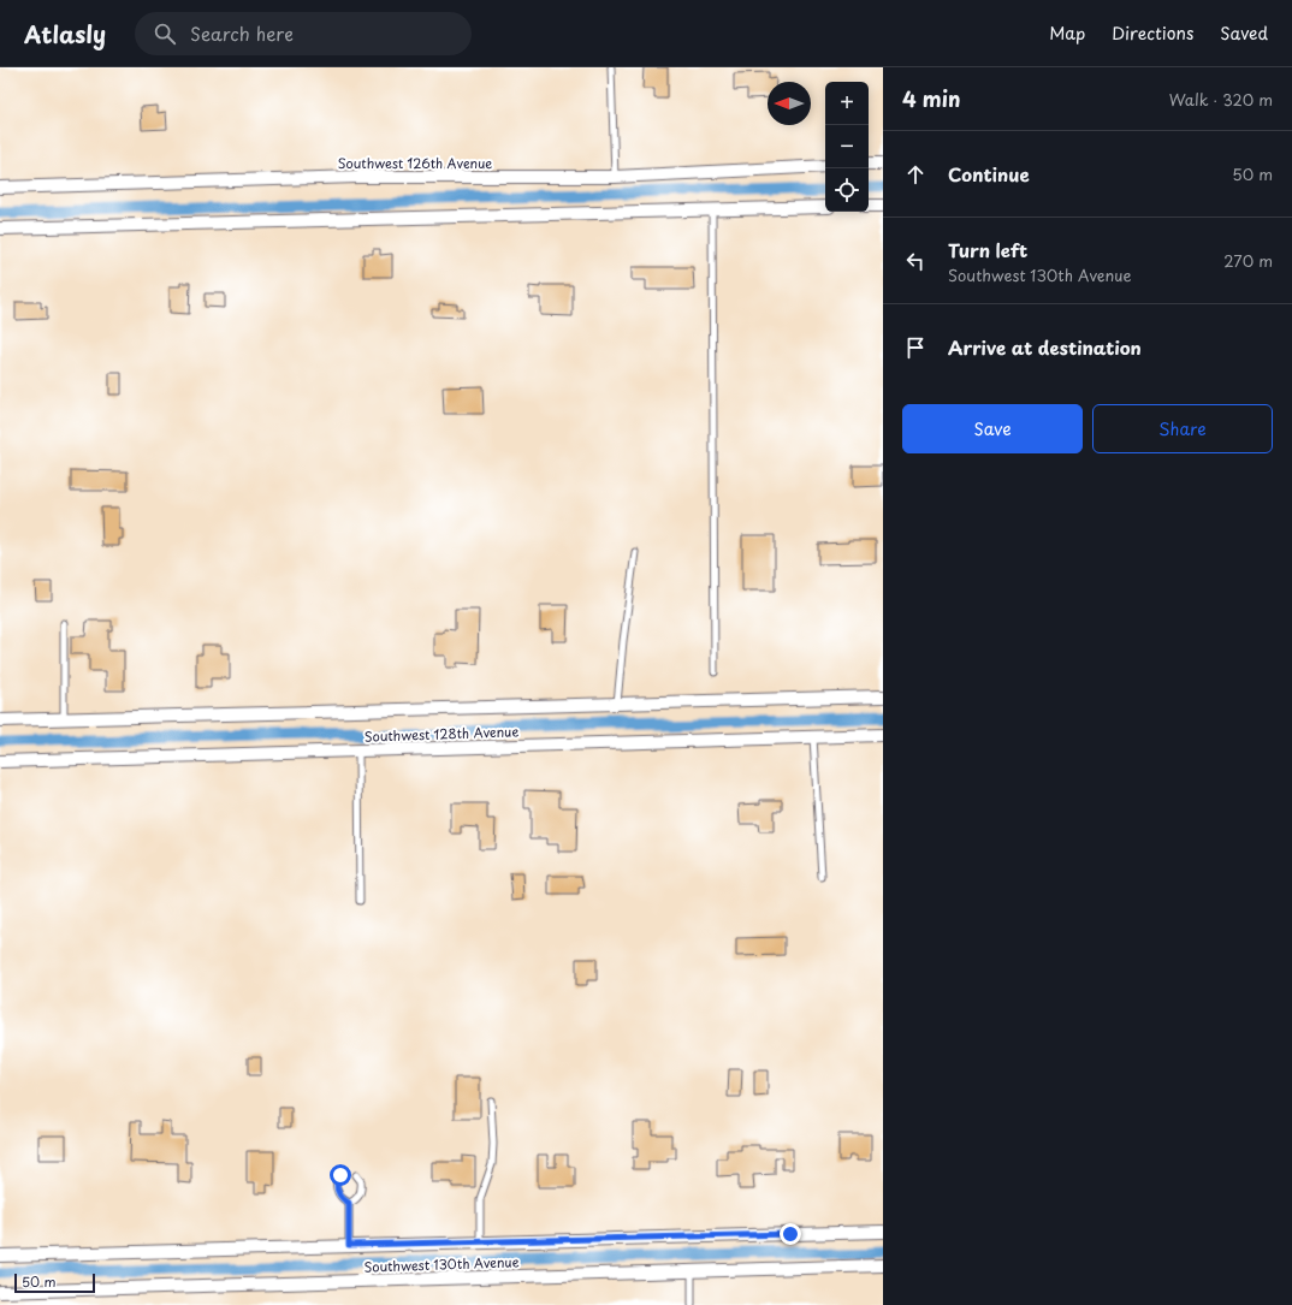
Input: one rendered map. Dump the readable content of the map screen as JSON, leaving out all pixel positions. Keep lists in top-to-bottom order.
{
  "streets": {
    "street": ["Southwest 126th Avenue", "Southwest 128th Avenue", "Southwest 130th Avenue"]
  },
  "scale_bar": "50 m",
  "north": "left",
  "page": {
    "header": "Atlasly",
    "search": "Search here",
    "nav": ["Map", "Directions", "Saved"],
    "heading": ["4 min", "Walk · 320 m"],
    "map_buttons": ["+", "−"],
    "list": [
      ["Continue", "50 m"],
      ["Turn left", "Southwest 130th Avenue", "270 m"],
      "Arrive at destination"
    ],
    "buttons": ["Save", "Share"],
    "scale": "50 m"
  }
}
